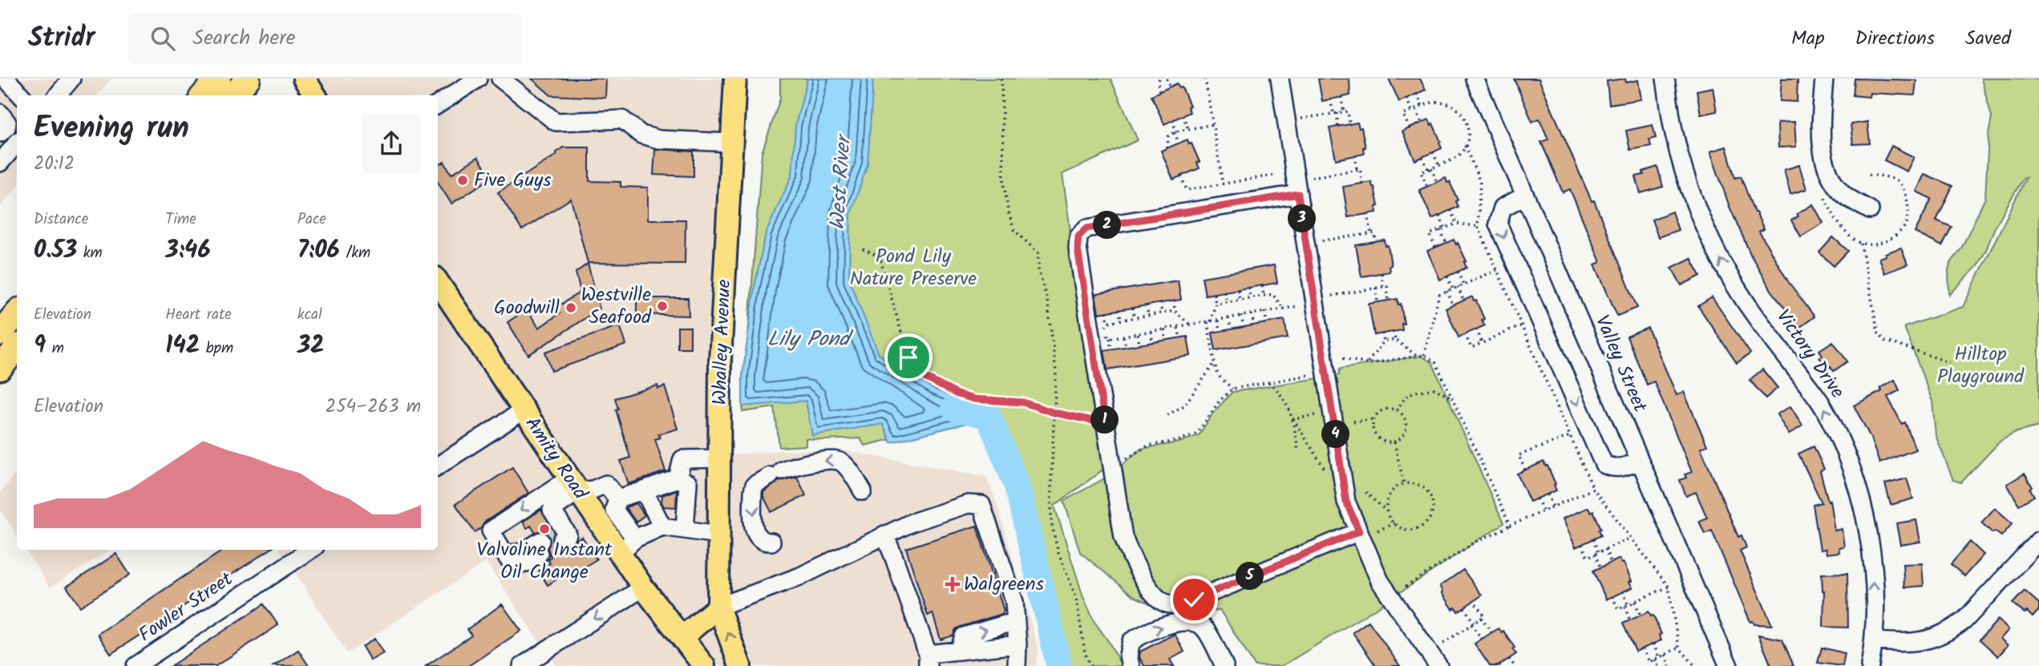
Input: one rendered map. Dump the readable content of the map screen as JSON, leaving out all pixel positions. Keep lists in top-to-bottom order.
{
  "streets": {
    "main road": ["Whalley Avenue", "Amity Road"],
    "street": ["Victory Drive", "Valley Street", "Fowler Street"]
  },
  "one_way": ["Victory Drive"],
  "water": ["West River", "Lily Pond"],
  "parks": ["Pond Lily Nature Preserve", "Hilltop Playground"],
  "places": {
    "other": [
      "Five Guys",
      "Westville Seafood",
      "Goodwill",
      "Valvoline Instant Oil Change"
    ],
    "health": ["Walgreens"]
  },
  "page": {
    "header": "Stridr",
    "search": "Search here",
    "nav": ["Map", "Directions", "Saved"],
    "heading": ["Evening run", "20:12"],
    "stats": [
      ["Distance", "0.53 km"],
      ["Time", "3:46"],
      ["Pace", "7:06 /km"],
      ["Elevation", "9 m"],
      ["Heart rate", "142 bpm"],
      ["kcal", "32"]
    ],
    "pins": [
      "3",
      "2",
      "1",
      "4",
      "5"
    ],
    "chart": ["Elevation", "254–263 m"]
  }
}
